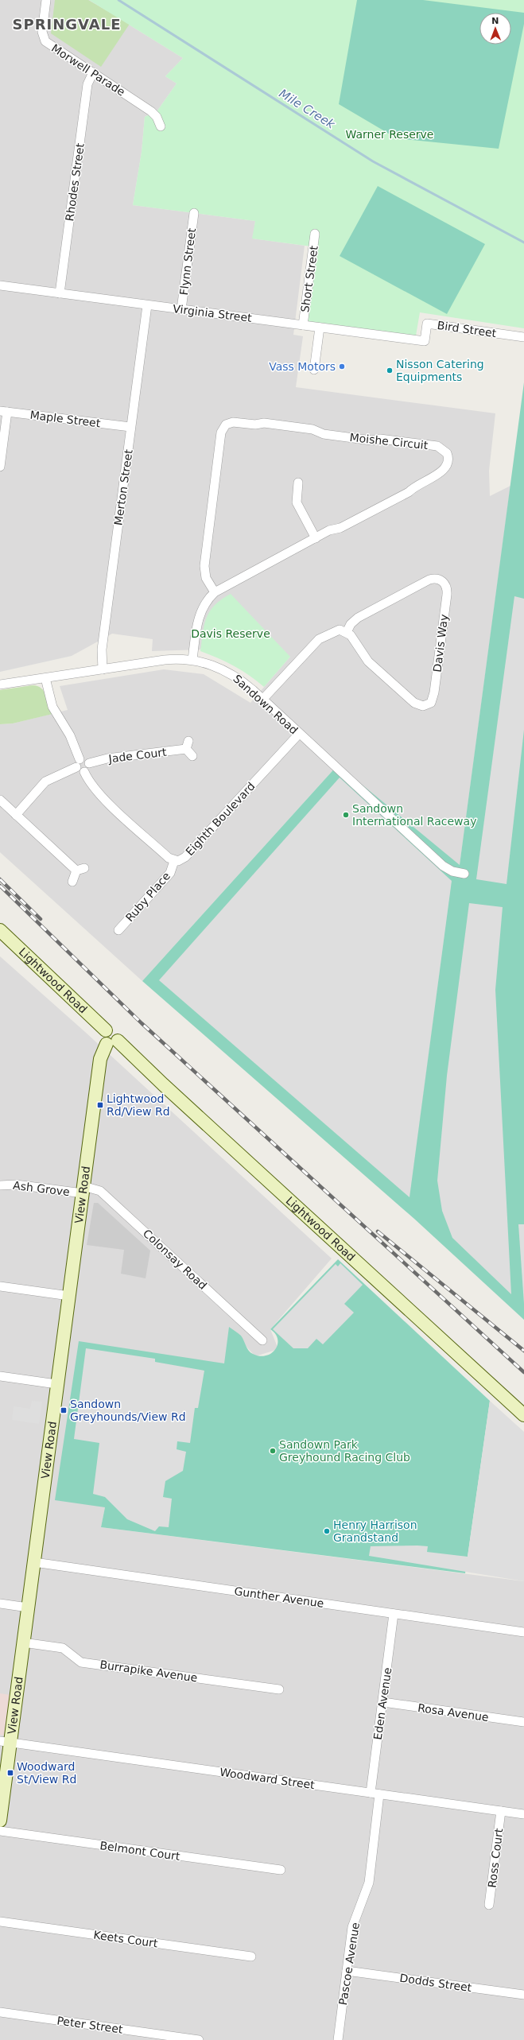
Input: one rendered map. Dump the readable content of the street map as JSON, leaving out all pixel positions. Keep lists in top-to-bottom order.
{
  "streets": {
    "street": [
      "Morwell Parade",
      "Rhodes Street",
      "Flynn Street",
      "Short Street",
      "Virginia Street",
      "Bird Street",
      "Maple Street",
      "Moishe Circuit",
      "Merton Street",
      "Davis Way",
      "Sandown Road",
      "Jade Court",
      "Eighth Boulevard",
      "Ruby Place",
      "Lightwood Road",
      "Ash Grove",
      "View Road",
      "Colonsay Road",
      "Gunther Avenue",
      "Burrapike Avenue",
      "Eden Avenue",
      "Rosa Avenue",
      "Woodward Street",
      "Belmont Court",
      "Ross Court",
      "Keets Court",
      "Pascoe Avenue",
      "Dodds Street",
      "Peter Street"
    ]
  },
  "crossings": [
    ["Morwell Parade", "Rhodes Street"],
    ["Rhodes Street", "Virginia Street"],
    ["Flynn Street", "Virginia Street"],
    ["Short Street", "Virginia Street"],
    ["Virginia Street", "Bird Street"],
    ["Virginia Street", "Merton Street"],
    ["Maple Street", "Merton Street"],
    ["Moishe Circuit", "Sandown Road"],
    ["Merton Street", "Sandown Road"],
    ["Sandown Road", "Eighth Boulevard"],
    ["Jade Court", "Eighth Boulevard"],
    ["Eighth Boulevard", "Ruby Place"],
    ["Lightwood Road", "View Road"],
    ["Ash Grove", "View Road"],
    ["Ash Grove", "Colonsay Road"],
    ["View Road", "Colonsay Road"],
    ["View Road", "Gunther Avenue"],
    ["View Road", "Burrapike Avenue"],
    ["View Road", "Woodward Street"],
    ["Gunther Avenue", "Eden Avenue"],
    ["Eden Avenue", "Rosa Avenue"],
    ["Eden Avenue", "Woodward Street"],
    ["Woodward Street", "Ross Court"],
    ["Woodward Street", "Pascoe Avenue"],
    ["Pascoe Avenue", "Dodds Street"]
  ],
  "districts": ["SPRINGVALE"],
  "water": ["Mile Creek"],
  "parks": ["Warner Reserve", "Davis Reserve"],
  "places": {
    "other": [
      "Vass Motors",
      "Nisson Catering Equipments",
      "Sandown International Raceway",
      "Sandown Park Greyhound Racing Club",
      "Henry Harrison Grandstand"
    ],
    "transit": ["Lightwood Rd/View Rd", "Sandown Greyhounds/View Rd", "Woodward St/View Rd"]
  },
  "north": "top"
}
